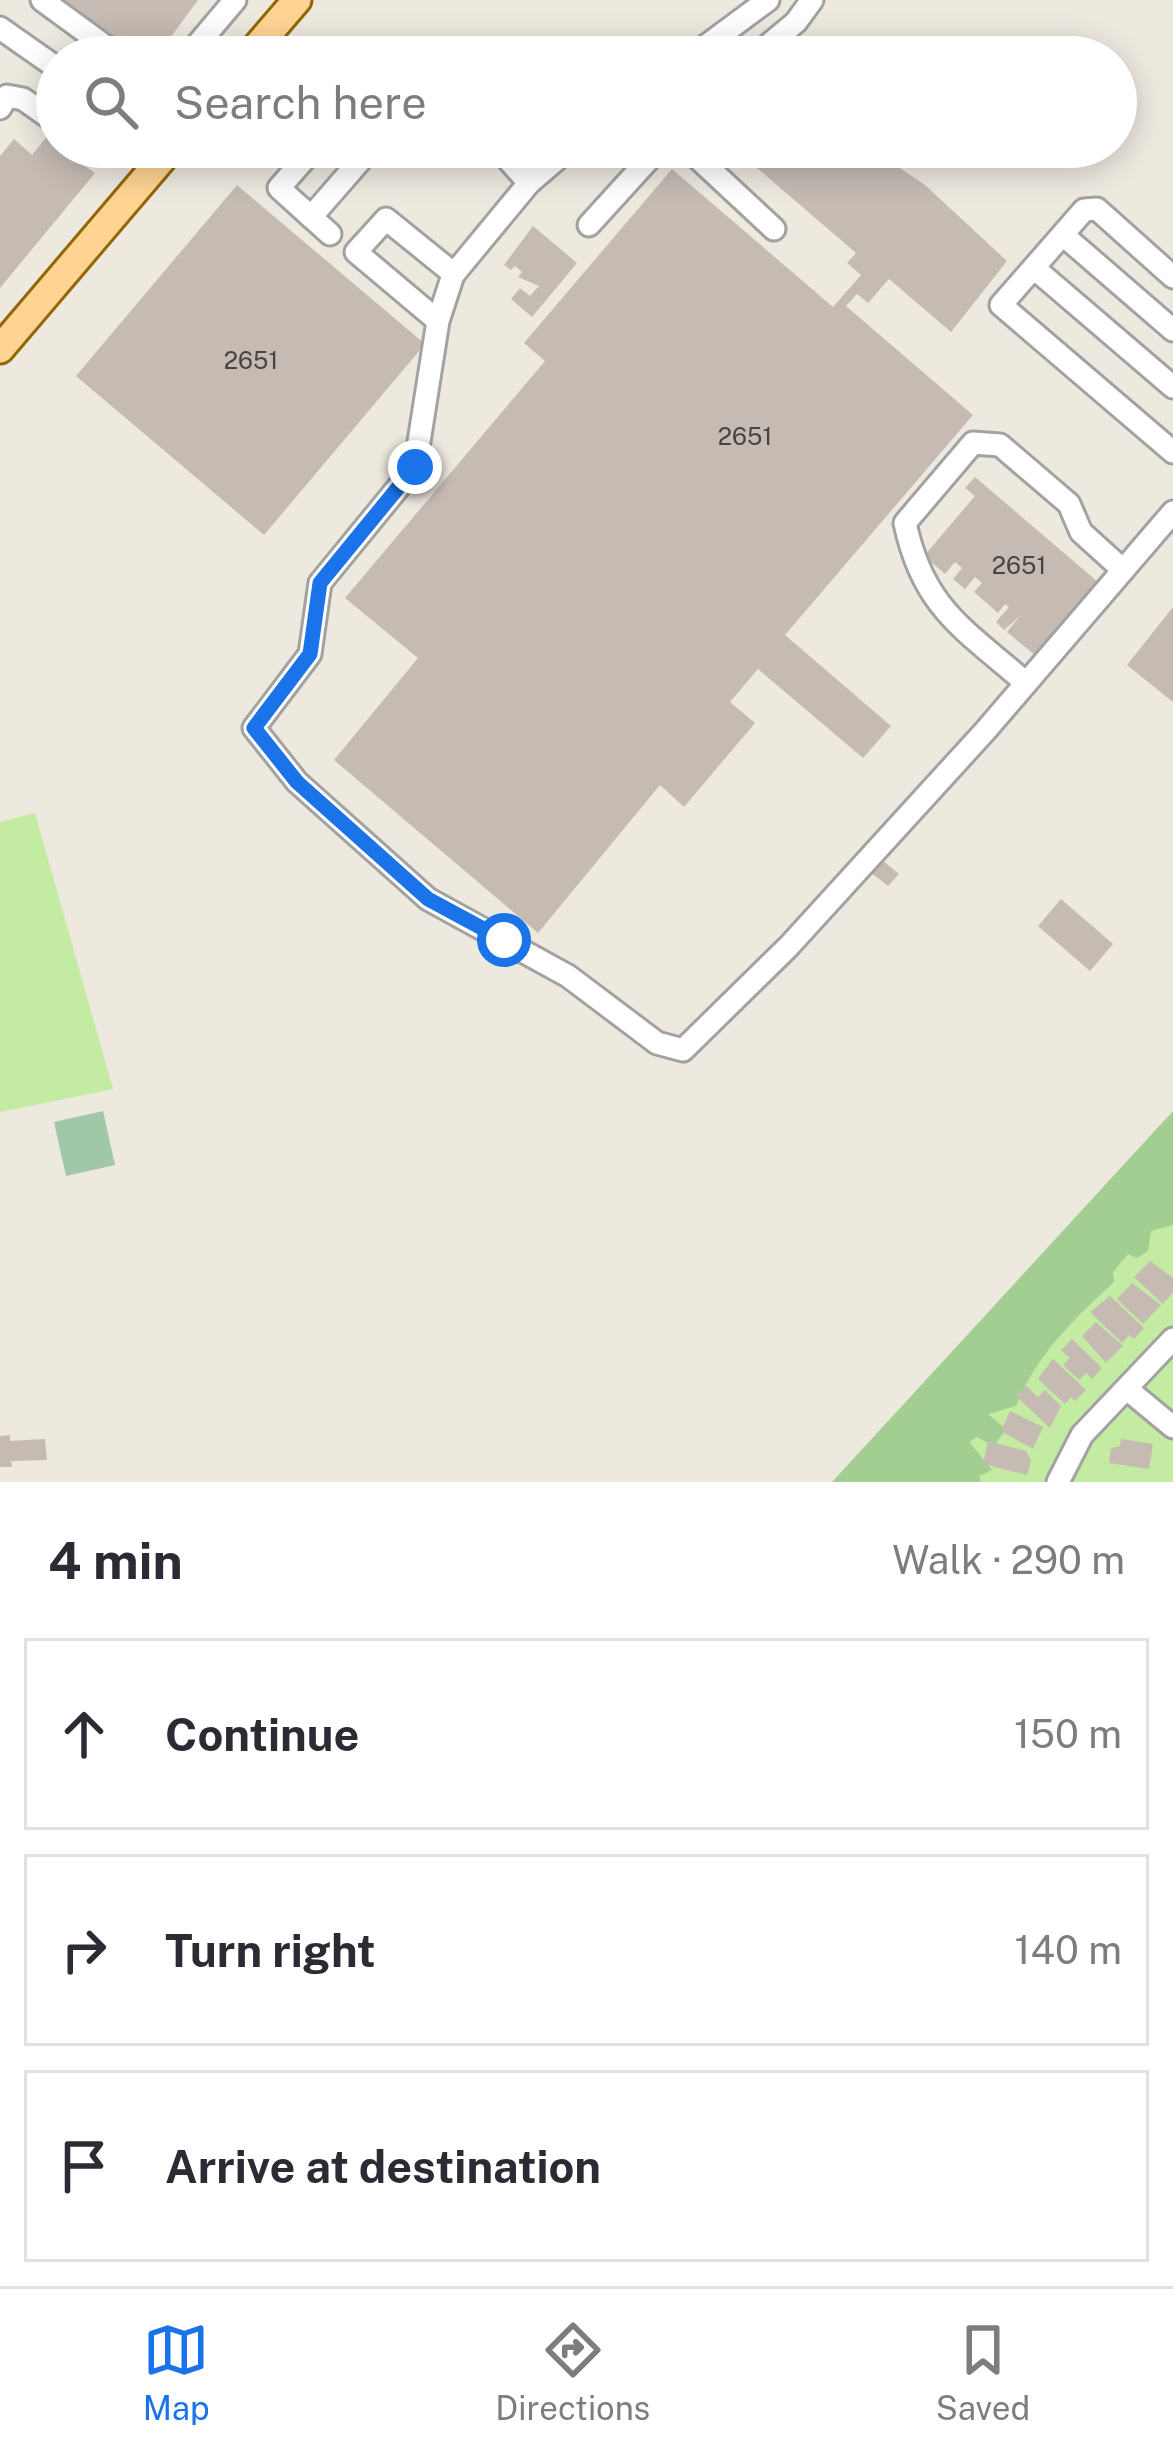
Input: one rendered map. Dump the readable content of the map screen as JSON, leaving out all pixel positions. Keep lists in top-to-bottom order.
{
  "house_numbers": ["2651", "2651", "2651"],
  "page": {
    "search": "Search here",
    "heading": ["4 min", "Walk · 290 m"],
    "list": [
      ["Continue", "150 m"],
      ["Turn right", "140 m"],
      "Arrive at destination"
    ],
    "nav": ["Map", "Directions", "Saved"]
  }
}
